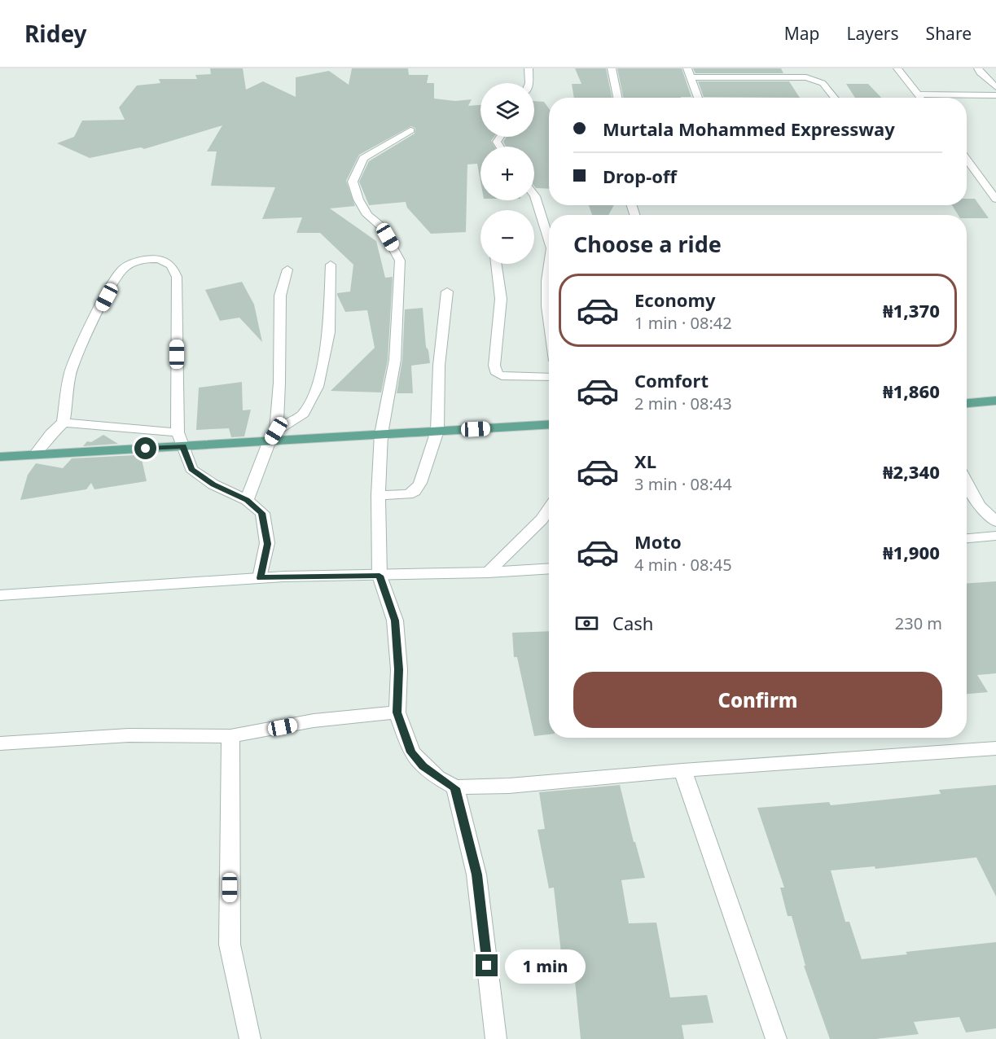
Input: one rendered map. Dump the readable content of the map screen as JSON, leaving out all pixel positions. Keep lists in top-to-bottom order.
{
  "page": {
    "header": "Ridey",
    "nav": ["Map", "Layers", "Share"],
    "map_buttons": ["+", "−"],
    "banner": ["Murtala Mohammed Expressway", "Drop-off"],
    "heading": "Choose a ride",
    "list": [
      {
        "name": "Economy",
        "note": "1 min · 08:42",
        "value": "₦1,370"
      },
      {
        "name": "Comfort",
        "note": "2 min · 08:43",
        "value": "₦1,860"
      },
      {
        "name": "XL",
        "note": "3 min · 08:44",
        "value": "₦2,340"
      },
      {
        "name": "Moto",
        "note": "4 min · 08:45",
        "value": "₦1,900"
      }
    ],
    "pay": ["Cash", "230 m"],
    "buttons": "Confirm",
    "bubble": "1 min"
  }
}
